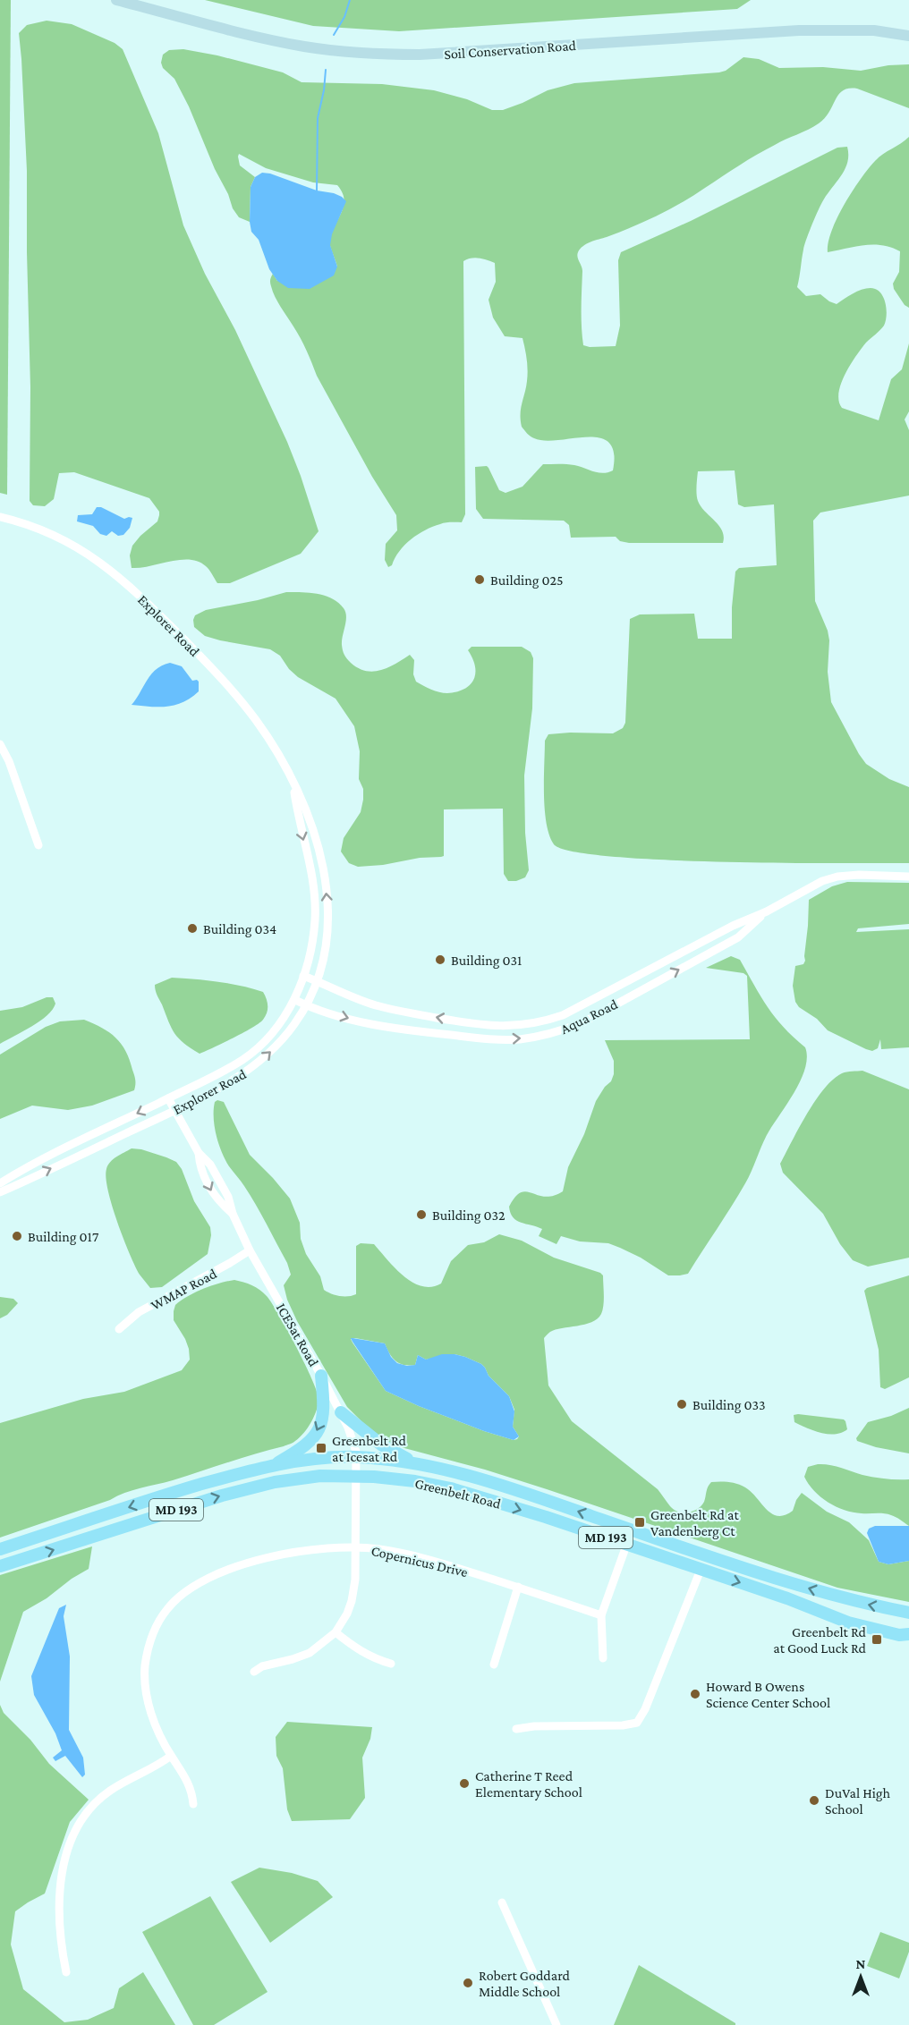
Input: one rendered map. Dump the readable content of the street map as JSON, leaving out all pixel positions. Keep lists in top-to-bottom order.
{
  "streets": {
    "main road": ["Soil Conservation Road", "Greenbelt Road", "MD 193"],
    "street": [
      "Explorer Road",
      "Aqua Road",
      "WMAP Road",
      "ICESat Road",
      "Copernicus Drive"
    ]
  },
  "crossings": [
    ["Explorer Road", "Aqua Road"],
    ["Explorer Road", "ICESat Road"],
    ["WMAP Road", "ICESat Road"],
    ["ICESat Road", "Greenbelt Road"],
    ["ICESat Road", "Copernicus Drive"]
  ],
  "places": {
    "other": [
      "Building 025",
      "Building 034",
      "Building 031",
      "Building 032",
      "Building 017",
      "Building 033",
      "Howard B Owens Science Center School",
      "Catherine T Reed Elementary School",
      "DuVal High School",
      "Robert Goddard Middle School"
    ],
    "transit": ["Greenbelt Rd at Icesat Rd", "Greenbelt Rd at Vandenberg Ct", "Greenbelt Rd at Good Luck Rd"]
  },
  "north": "top"
}
